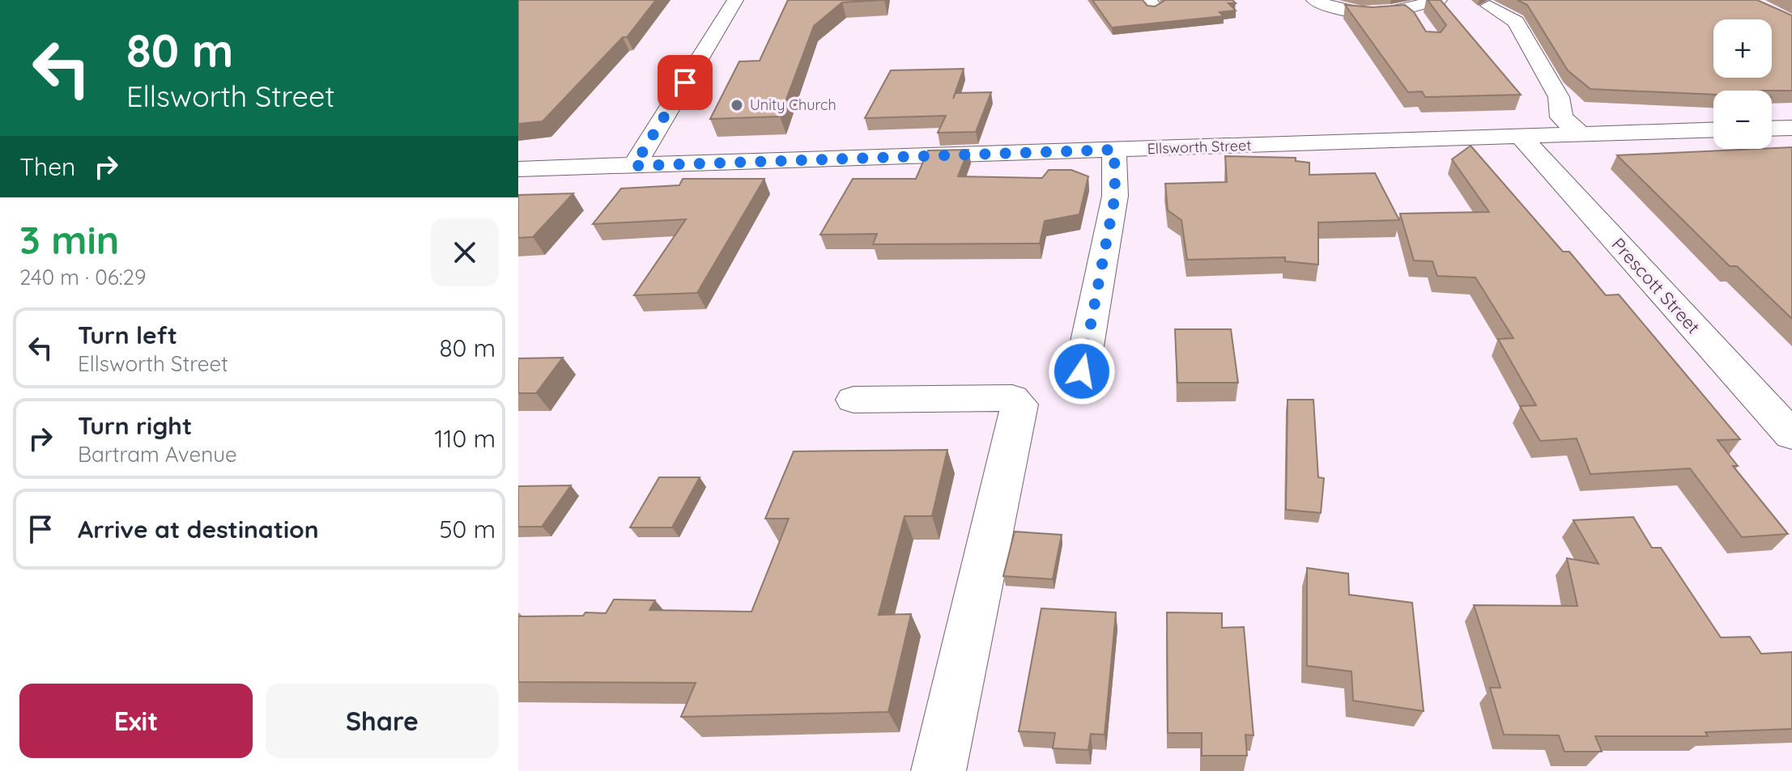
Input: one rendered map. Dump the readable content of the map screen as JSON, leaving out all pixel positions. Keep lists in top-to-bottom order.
{
  "streets": {
    "street": ["Ellsworth Street", "Prescott Street"]
  },
  "crossings": [
    ["Ellsworth Street", "Prescott Street"]
  ],
  "places": ["Unity Church"],
  "page": {
    "turn": ["80 m", "Ellsworth Street"],
    "map_buttons": ["+", "−"],
    "then": "Then",
    "heading": ["3 min", "240 m · 06:29"],
    "list": [
      {
        "name": "Turn left",
        "note": "Ellsworth Street",
        "value": "80 m"
      },
      {
        "name": "Turn right",
        "note": "Bartram Avenue",
        "value": "110 m"
      },
      {
        "name": "Arrive at destination",
        "value": "50 m"
      }
    ],
    "buttons": ["Exit", "Share"]
  }
}
